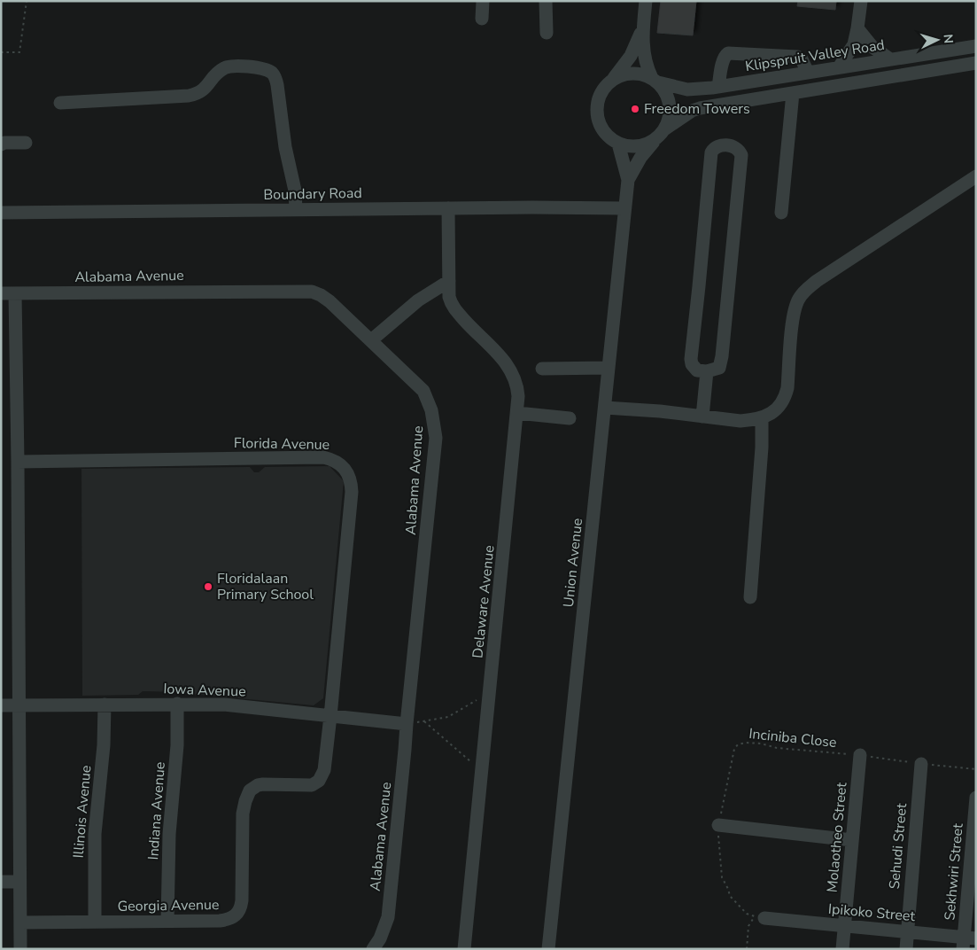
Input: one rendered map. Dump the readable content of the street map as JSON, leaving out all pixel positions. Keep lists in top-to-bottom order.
{
  "streets": {
    "street": [
      "Klipspruit Valley Road",
      "Boundary Road",
      "Alabama Avenue",
      "Florida Avenue",
      "Union Avenue",
      "Delaware Avenue",
      "Iowa Avenue",
      "Indiana Avenue",
      "Illinois Avenue",
      "Molaotheo Street",
      "Sehudi Street",
      "Sekhwiri Street",
      "Georgia Avenue",
      "Ipikoko Street"
    ],
    "path": ["Inciniba Close"]
  },
  "crossings": [
    ["Klipspruit Valley Road", "Union Avenue"],
    ["Boundary Road", "Union Avenue"],
    ["Boundary Road", "Delaware Avenue"],
    ["Alabama Avenue", "Iowa Avenue"],
    ["Florida Avenue", "Iowa Avenue"],
    ["Florida Avenue", "Georgia Avenue"],
    ["Iowa Avenue", "Indiana Avenue"],
    ["Iowa Avenue", "Illinois Avenue"],
    ["Iowa Avenue", "Georgia Avenue"],
    ["Inciniba Close", "Molaotheo Street"],
    ["Inciniba Close", "Ipikoko Street"],
    ["Indiana Avenue", "Georgia Avenue"],
    ["Illinois Avenue", "Georgia Avenue"],
    ["Molaotheo Street", "Ipikoko Street"],
    ["Sehudi Street", "Ipikoko Street"],
    ["Sekhwiri Street", "Ipikoko Street"]
  ],
  "places": ["Freedom Towers", "Floridalaan Primary School"],
  "north": "right"
}
